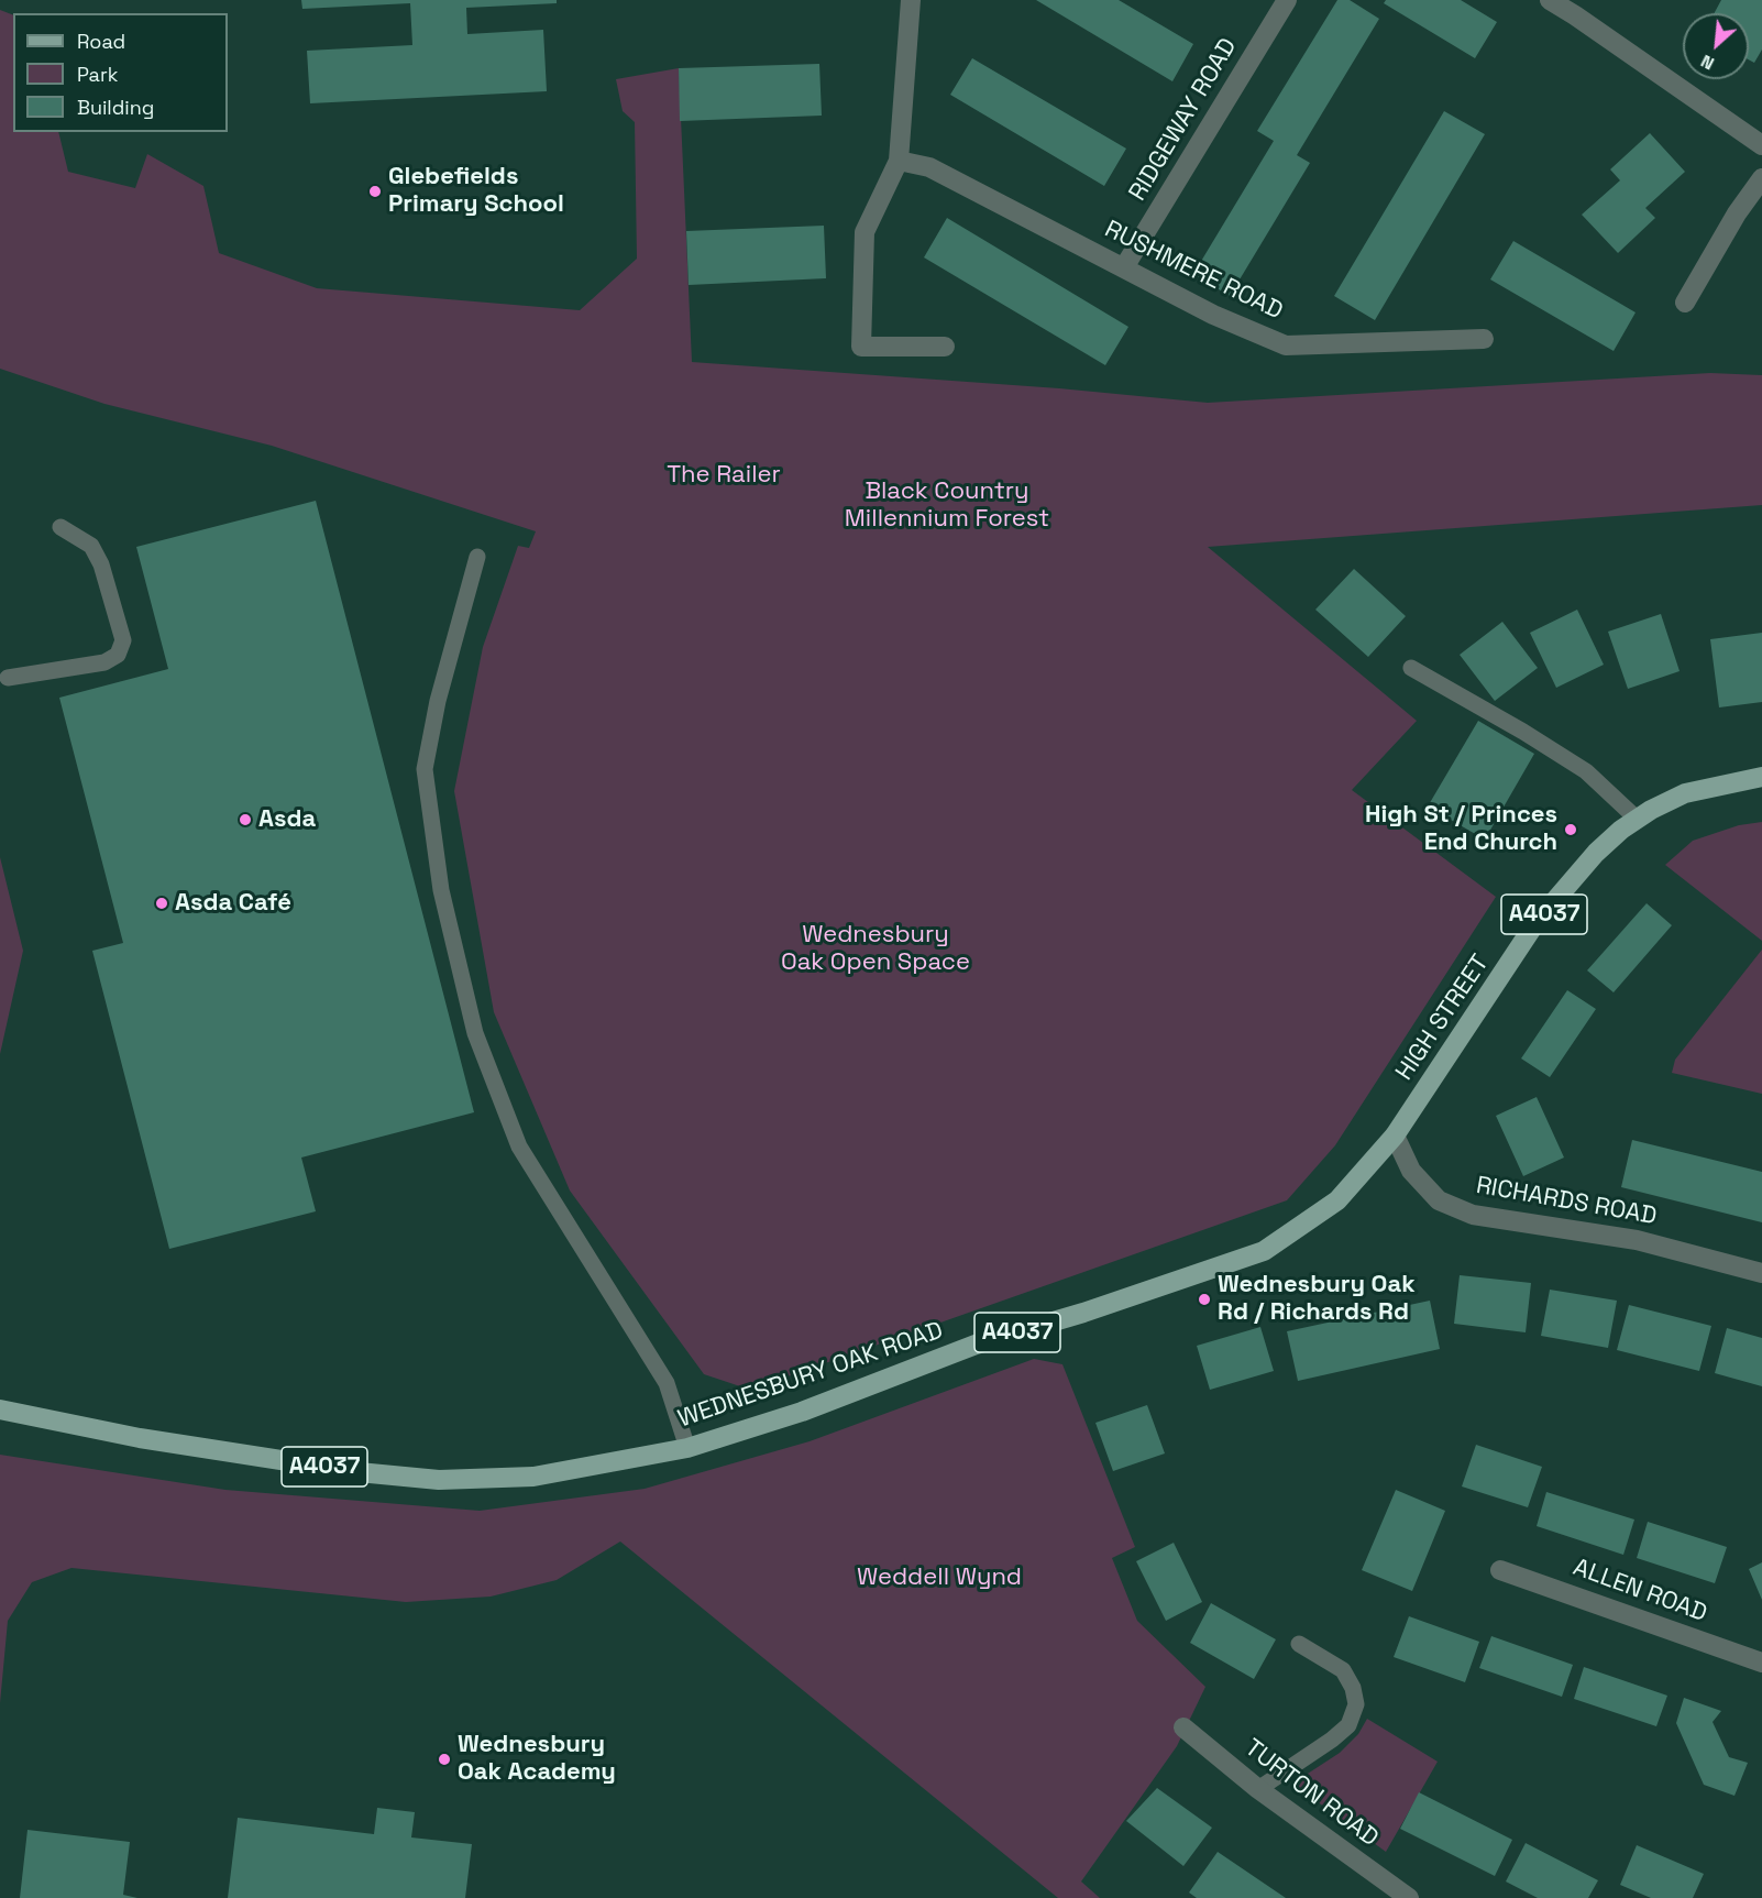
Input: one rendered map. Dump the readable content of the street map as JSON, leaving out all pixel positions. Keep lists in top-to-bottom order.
{
  "streets": {
    "main road": ["A4037", "HIGH STREET", "WEDNESBURY OAK ROAD"],
    "street": [
      "RIDGEWAY ROAD",
      "RUSHMERE ROAD",
      "RICHARDS ROAD",
      "ALLEN ROAD",
      "TURTON ROAD"
    ]
  },
  "crossings": [
    ["RIDGEWAY ROAD", "RUSHMERE ROAD"],
    ["HIGH STREET", "RICHARDS ROAD"],
    ["HIGH STREET", "WEDNESBURY OAK ROAD"]
  ],
  "parks": [
    "The Railer",
    "Black Country Millennium Forest",
    "Wednesbury Oak Open Space",
    "Weddell Wynd"
  ],
  "places": [
    "Glebefields Primary School",
    "Asda",
    "High St / Princes End Church",
    "Asda Café",
    "Wednesbury Oak Rd / Richards Rd",
    "Wednesbury Oak Academy"
  ],
  "legend": ["Road", "Park", "Building"],
  "north": "bottom left"
}
